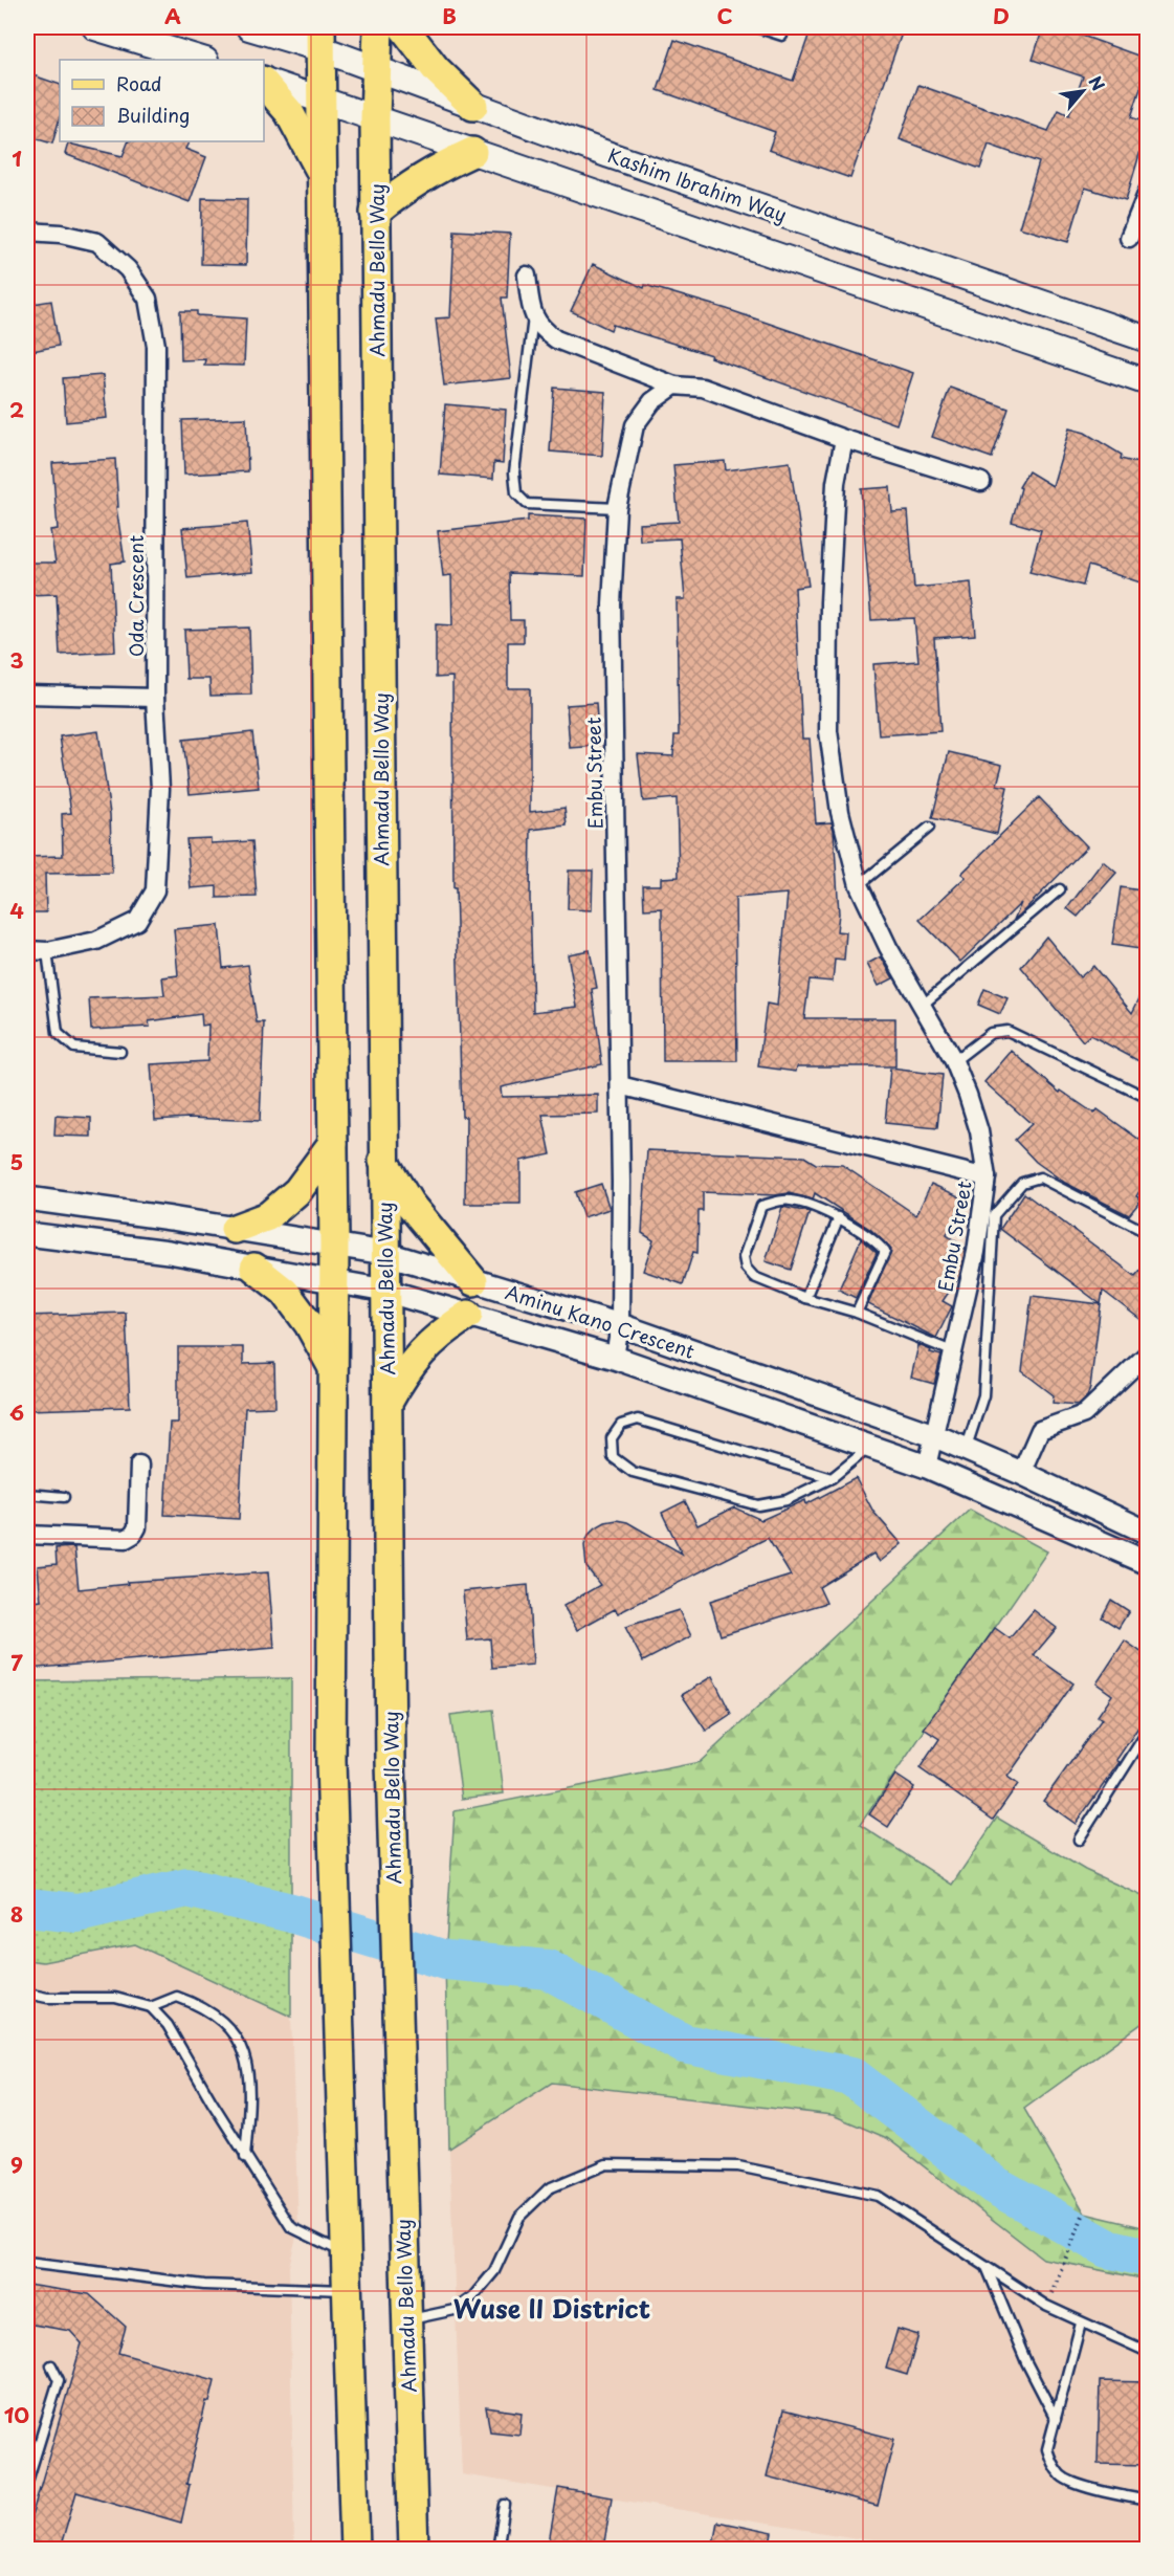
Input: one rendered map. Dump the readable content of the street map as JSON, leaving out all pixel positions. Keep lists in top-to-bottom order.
{
  "streets": {
    "main road": ["Kashim Ibrahim Way", "Ahmadu Bello Way"],
    "street": ["Oda Crescent", "Embu Street", "Aminu Kano Crescent"]
  },
  "crossings": [
    ["Kashim Ibrahim Way", "Ahmadu Bello Way"],
    ["Ahmadu Bello Way", "Aminu Kano Crescent"],
    ["Embu Street", "Aminu Kano Crescent"]
  ],
  "districts": ["Wuse II District"],
  "legend": ["Road", "Building"],
  "north": "top right",
  "grid": {
    "columns": [
      "A",
      "B",
      "C",
      "D"
    ],
    "rows": [
      "1",
      "2",
      "3",
      "4",
      "5",
      "6",
      "7",
      "8",
      "9",
      "10"
    ]
  }
}
